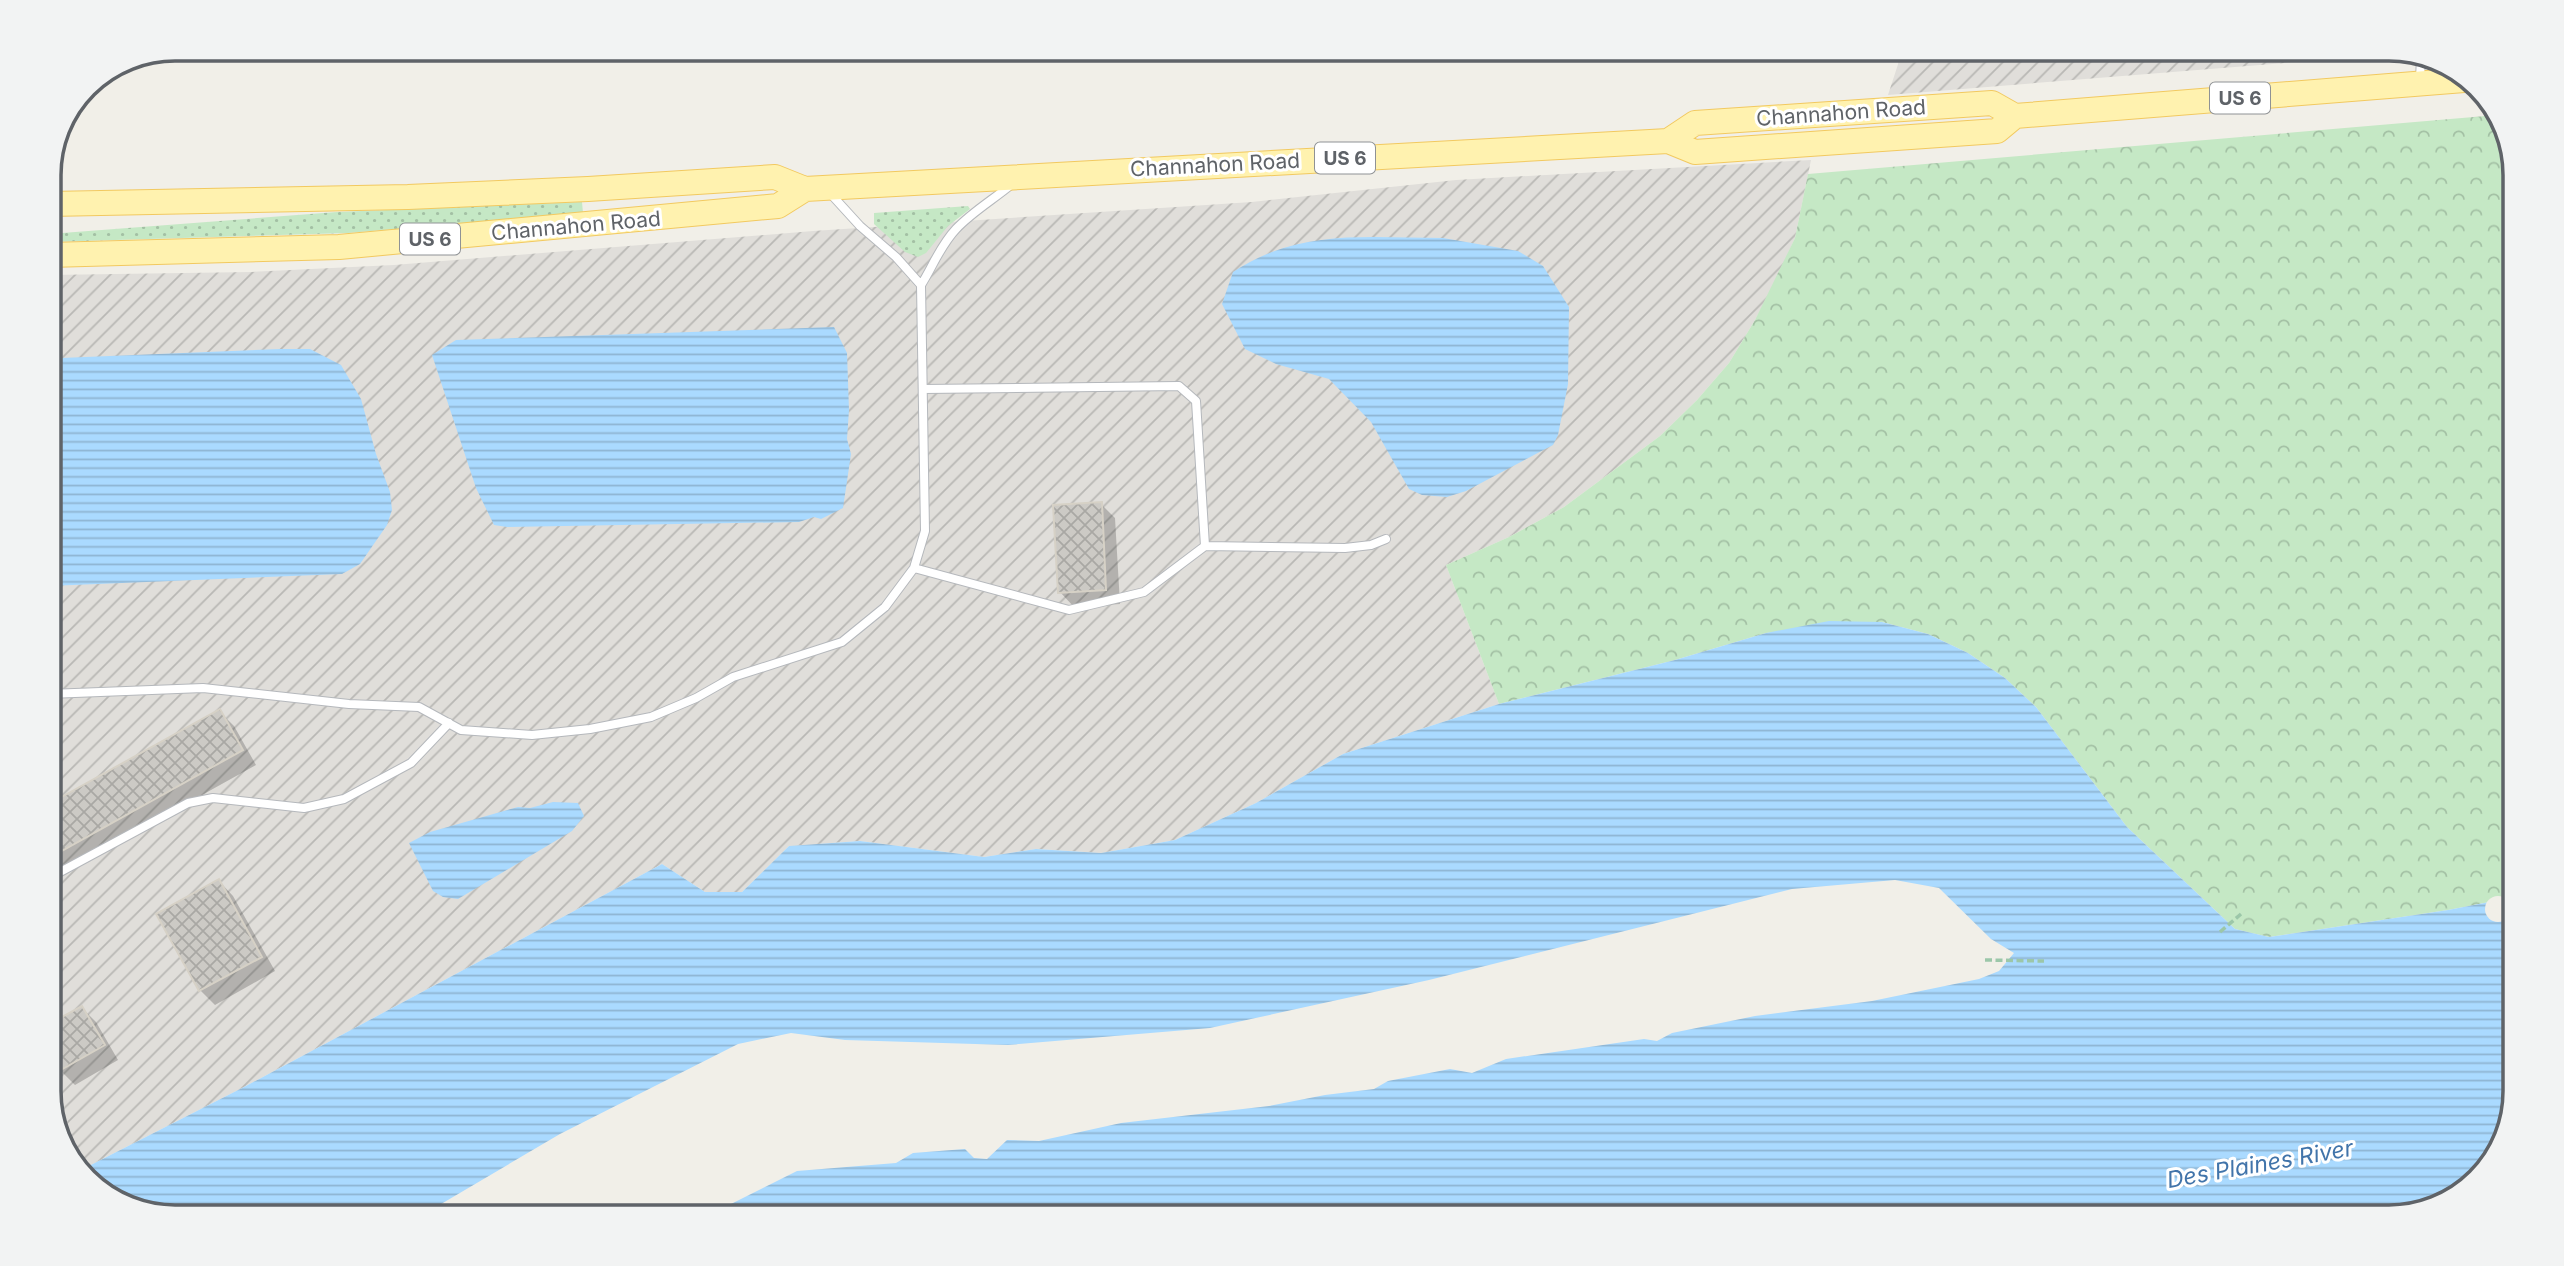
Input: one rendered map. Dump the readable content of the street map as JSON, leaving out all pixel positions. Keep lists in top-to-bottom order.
{
  "streets": {
    "main road": ["US 6", "Channahon Road"]
  },
  "water": ["Des Plaines River"]
}
